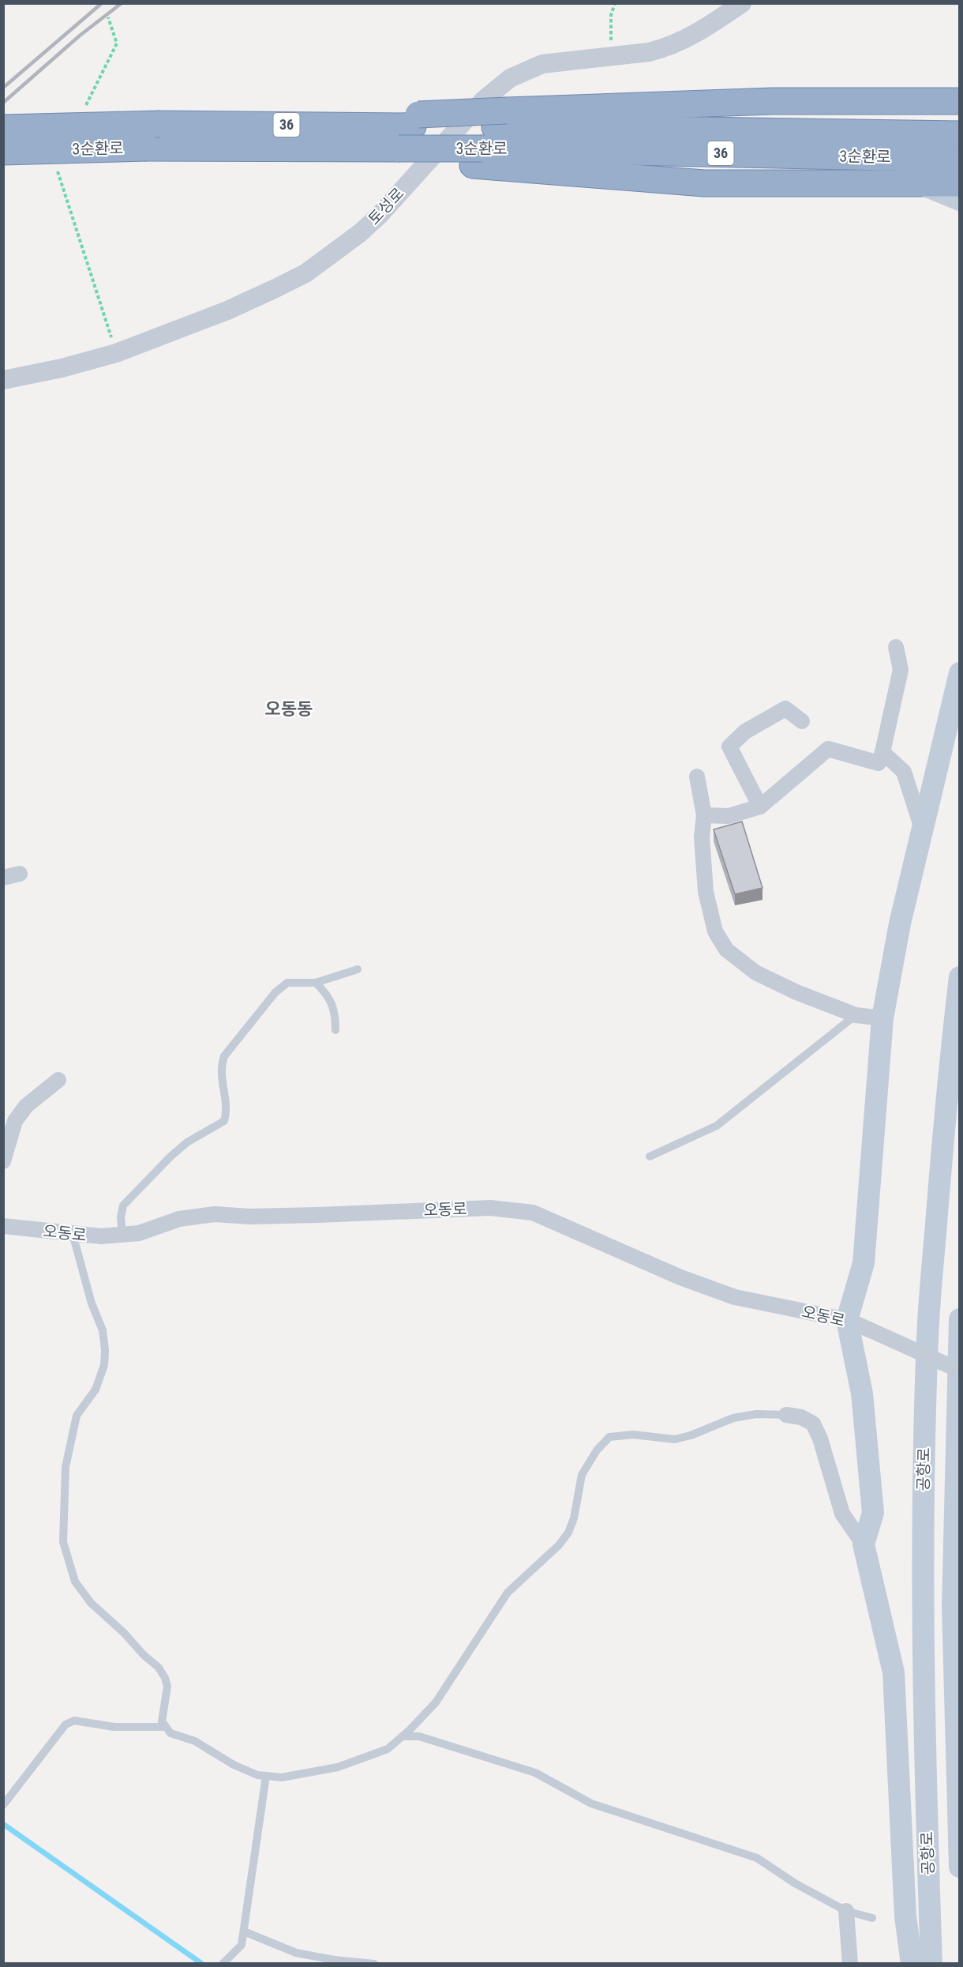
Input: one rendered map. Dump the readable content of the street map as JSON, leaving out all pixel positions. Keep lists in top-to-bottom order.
{
  "streets": {
    "highway": ["36", "3순환로"],
    "main road": ["공항로"],
    "street": ["토성로", "오동로"]
  },
  "districts": ["오동동"]
}
